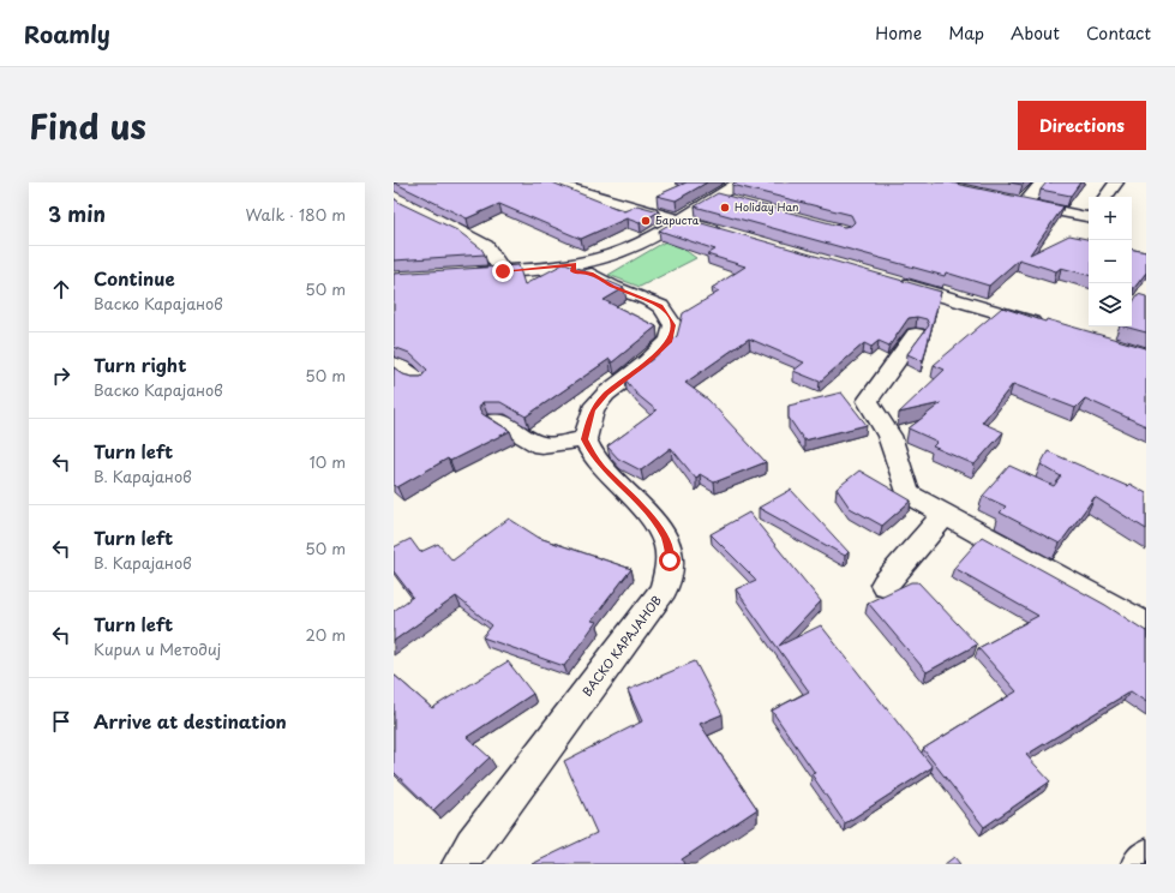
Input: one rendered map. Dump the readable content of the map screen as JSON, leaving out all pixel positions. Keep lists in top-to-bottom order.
{
  "streets": {
    "street": ["ВAСКО КАРАЈАНОВ"]
  },
  "places": ["Holiday Han", "Бариста"],
  "page": {
    "header": "Roamly",
    "nav": [
      "Home",
      "Map",
      "About",
      "Contact"
    ],
    "title": "Find us",
    "buttons": "Directions",
    "heading": ["3 min", "Walk · 180 m"],
    "map_buttons": ["+", "−"],
    "list": [
      ["Continue", "Вaско Карајанов", "50 m"],
      ["Turn right", "Вaско Карајанов", "50 m"],
      ["Turn left", "В. Карајанов", "10 m"],
      ["Turn left", "В. Карајанов", "50 m"],
      ["Turn left", "Кирил и Методиј", "20 m"],
      "Arrive at destination"
    ]
  }
}
